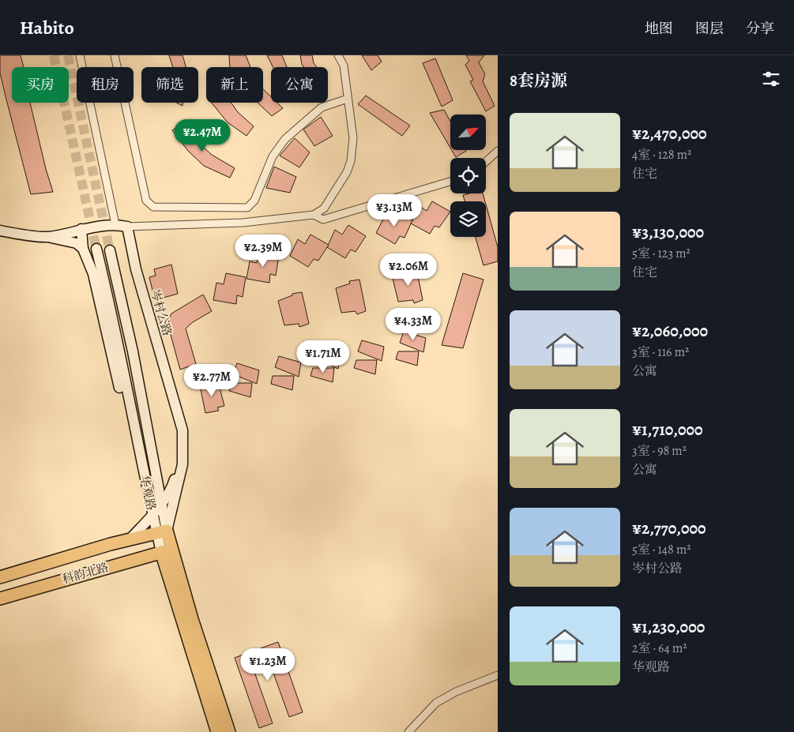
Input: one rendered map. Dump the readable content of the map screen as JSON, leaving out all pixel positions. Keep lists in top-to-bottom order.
{
  "streets": {
    "main road": ["华观路", "科韵北路"],
    "street": ["岑村公路"]
  },
  "crossings": [
    ["岑村公路", "华观路"],
    ["岑村公路", "科韵北路"],
    ["华观路", "科韵北路"]
  ],
  "north": "top right",
  "page": {
    "header": "Habito",
    "nav": ["地图", "图层", "分享"],
    "heading": "8套房源",
    "chip": [
      "买房",
      "租房",
      "筛选",
      "新上",
      "公寓"
    ],
    "list": [
      {
        "name": "¥2,470,000",
        "note": "4室 · 128 m² · 住宅"
      },
      {
        "name": "¥3,130,000",
        "note": "5室 · 123 m² · 住宅"
      },
      {
        "name": "¥2,060,000",
        "note": "3室 · 116 m² · 公寓"
      },
      {
        "name": "¥1,710,000",
        "note": "3室 · 98 m² · 公寓"
      },
      {
        "name": "¥2,770,000",
        "note": "5室 · 148 m² · 岑村公路"
      },
      {
        "name": "¥1,230,000",
        "note": "2室 · 64 m² · 华观路"
      }
    ],
    "price": [
      "¥2.47M",
      "¥3.13M",
      "¥2.39M",
      "¥2.06M",
      "¥4.33M",
      "¥1.71M",
      "¥2.77M",
      "¥1.23M"
    ]
  }
}
